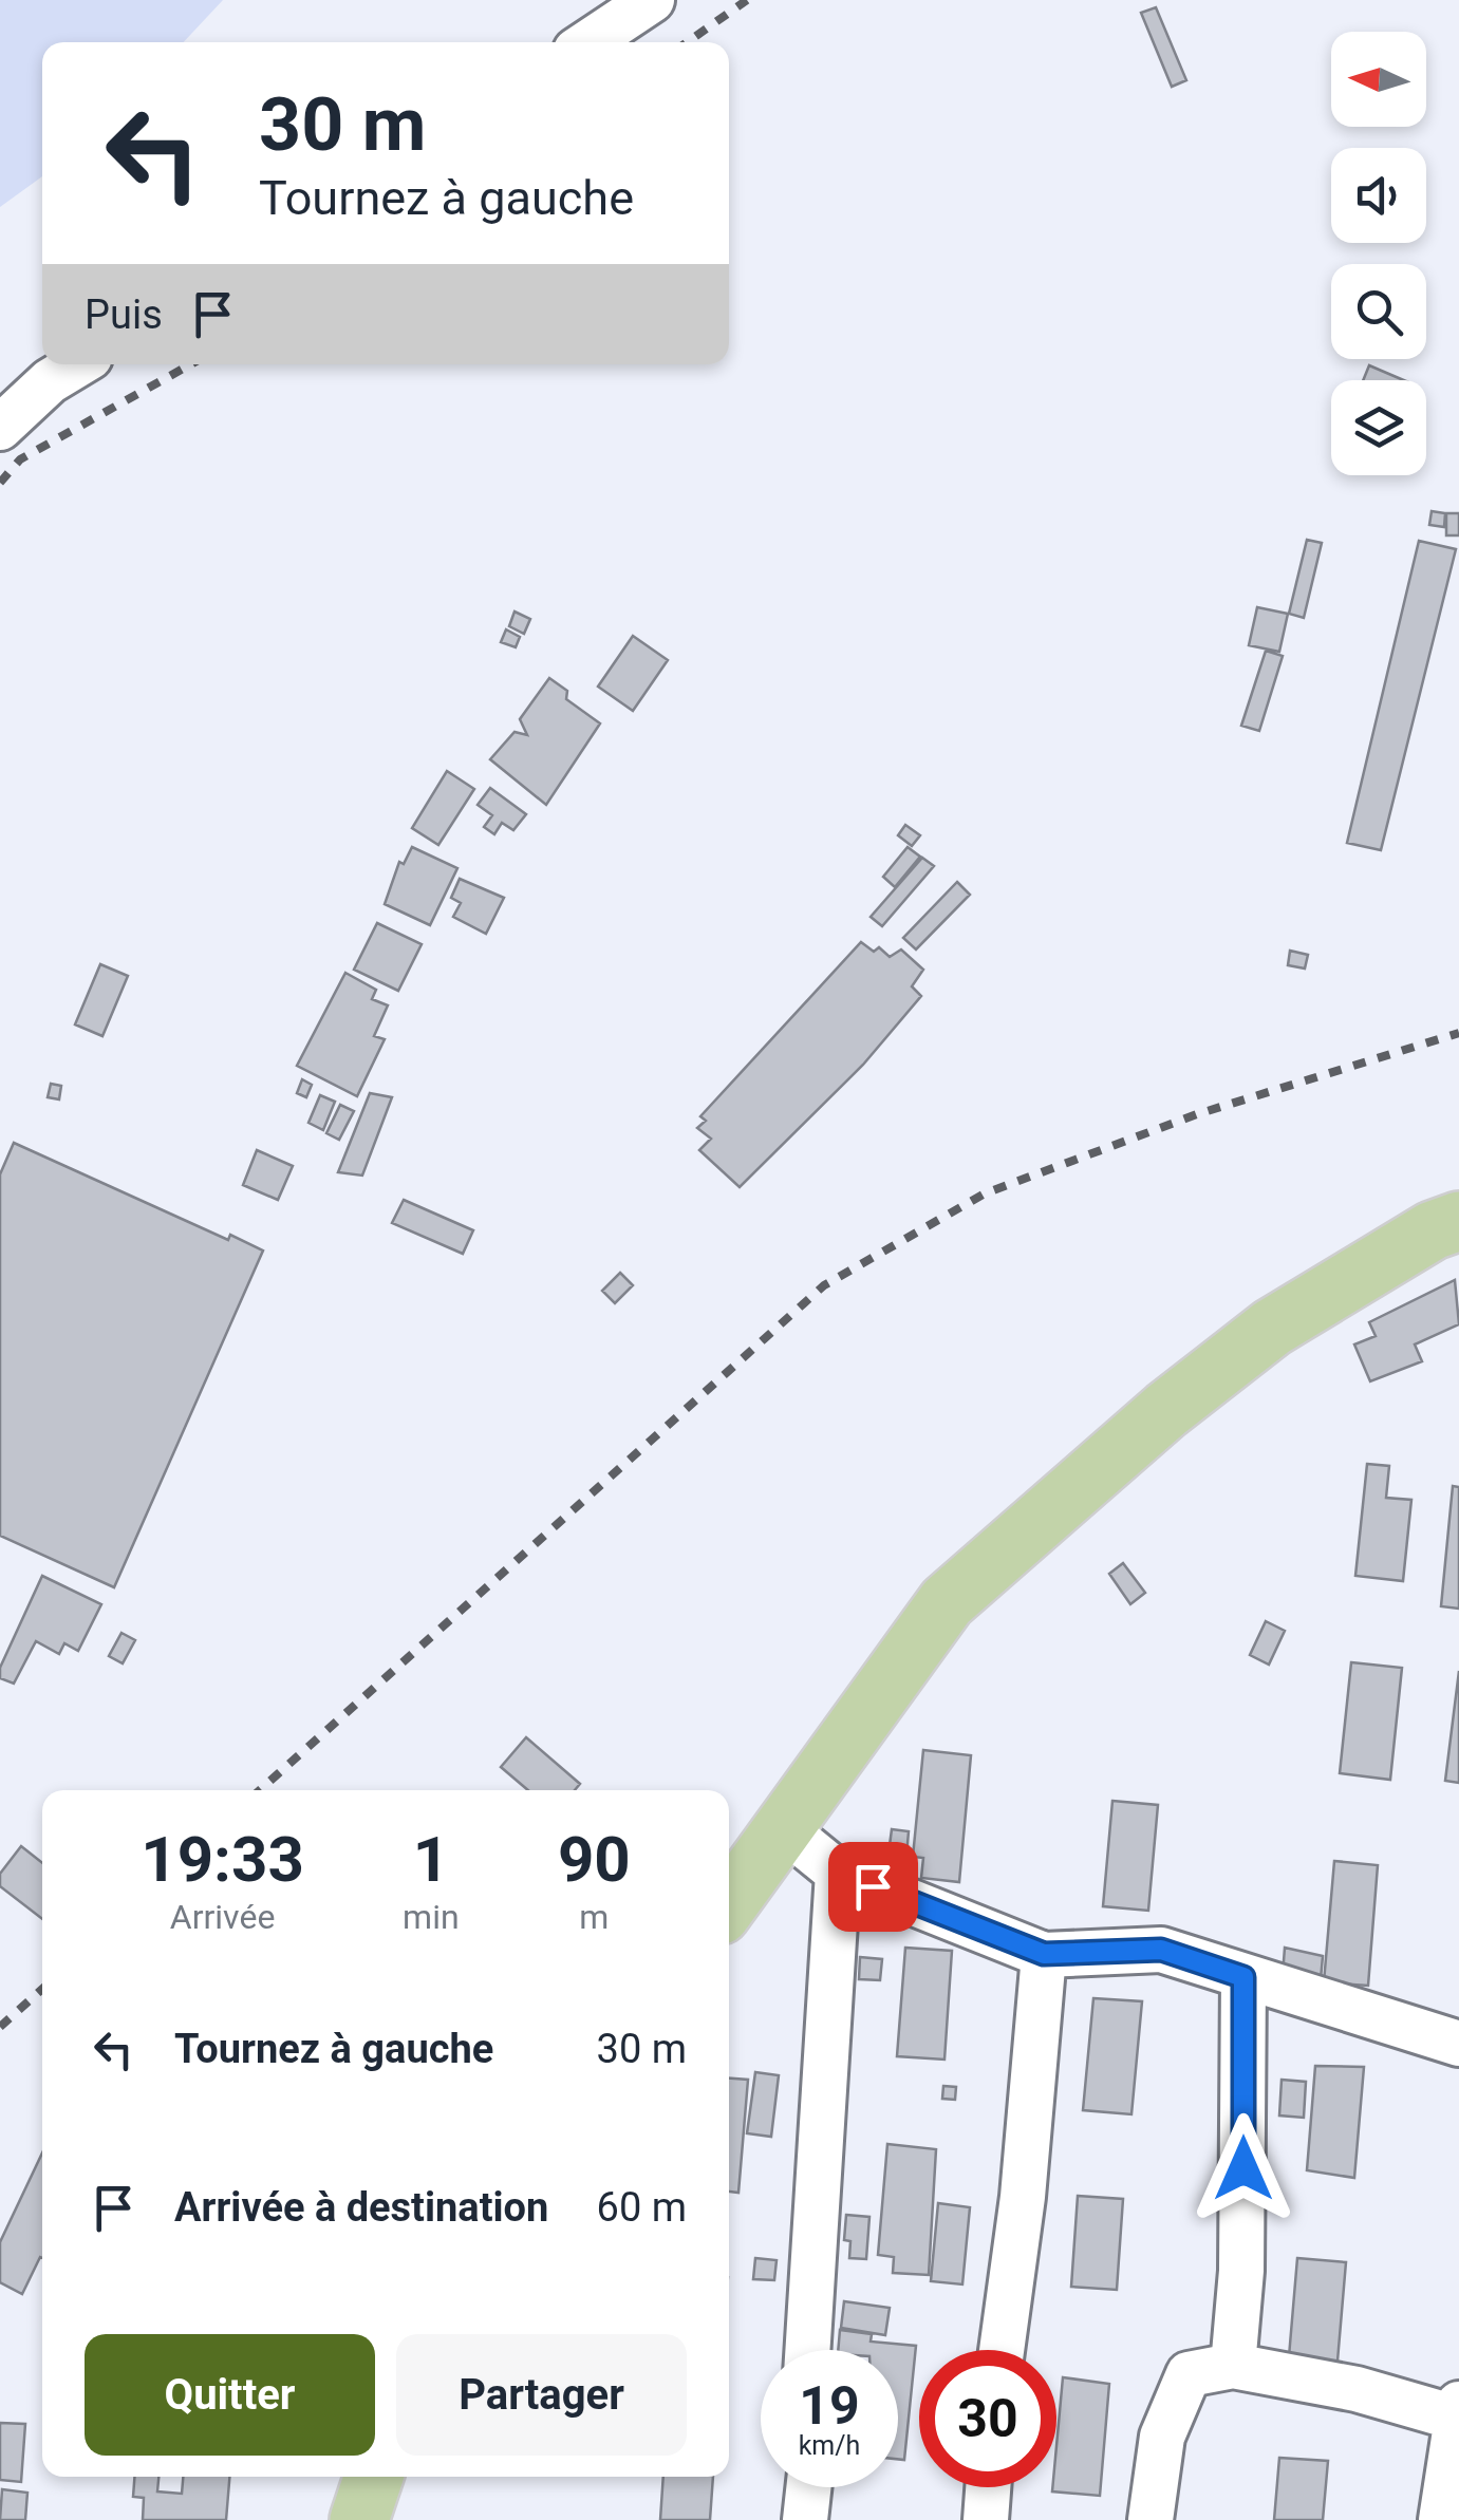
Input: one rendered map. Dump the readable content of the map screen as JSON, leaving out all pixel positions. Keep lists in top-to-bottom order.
{
  "north": "left",
  "page": {
    "turn": ["30 m", "Tournez à gauche"],
    "then": "Puis",
    "eta": [
      "19:33",
      "Arrivée",
      "1",
      "min",
      "90",
      "m"
    ],
    "list": [
      {
        "name": "Tournez à gauche",
        "value": "30 m"
      },
      {
        "name": "Arrivée à destination",
        "value": "60 m"
      }
    ],
    "buttons": ["Quitter", "Partager"],
    "speed": "19 km/h",
    "limit": "30"
  }
}
